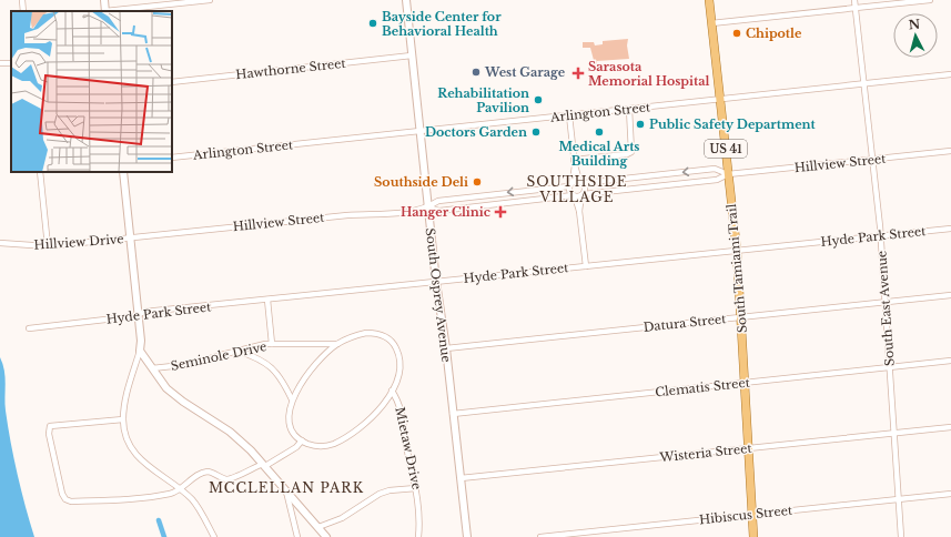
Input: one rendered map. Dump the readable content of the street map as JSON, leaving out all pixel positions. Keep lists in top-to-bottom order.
{
  "streets": {
    "main road": ["US 41", "South Tamiami Trail"],
    "street": [
      "Hawthorne Street",
      "Arlington Street",
      "Hillview Street",
      "Hyde Park Street",
      "Hillview Drive",
      "South Osprey Avenue",
      "South East Avenue",
      "Datura Street",
      "Seminole Drive",
      "Clematis Street",
      "Mietaw Drive",
      "Wisteria Street",
      "Hibiscus Street"
    ]
  },
  "crossings": [
    ["Hawthorne Street", "South Osprey Avenue"],
    ["Arlington Street", "South Tamiami Trail"],
    ["Arlington Street", "South Osprey Avenue"],
    ["Arlington Street", "South East Avenue"],
    ["Hillview Street", "Hillview Drive"],
    ["Hillview Street", "South Tamiami Trail"],
    ["Hillview Street", "South Osprey Avenue"],
    ["Hillview Street", "South East Avenue"],
    ["Hyde Park Street", "South Tamiami Trail"],
    ["Hyde Park Street", "South Osprey Avenue"],
    ["Hyde Park Street", "South East Avenue"],
    ["South Tamiami Trail", "Datura Street"],
    ["South Tamiami Trail", "Clematis Street"],
    ["South Tamiami Trail", "Wisteria Street"],
    ["South Tamiami Trail", "Hibiscus Street"],
    ["South Osprey Avenue", "Datura Street"],
    ["South Osprey Avenue", "Clematis Street"],
    ["South Osprey Avenue", "Wisteria Street"],
    ["South East Avenue", "Datura Street"],
    ["South East Avenue", "Clematis Street"],
    ["South East Avenue", "Wisteria Street"],
    ["South East Avenue", "Hibiscus Street"],
    ["Seminole Drive", "Mietaw Drive"]
  ],
  "districts": ["SOUTHSIDE VILLAGE", "MCCLELLAN PARK"],
  "places": {
    "other": [
      "Bayside Center for Behavioral Health",
      "Chipotle",
      "West Garage",
      "Rehabilitation Pavilion",
      "Public Safety Department",
      "Doctors Garden",
      "Medical Arts Building",
      "Southside Deli"
    ],
    "health": ["Sarasota Memorial Hospital", "Hanger Clinic"]
  },
  "north": "top"
}
